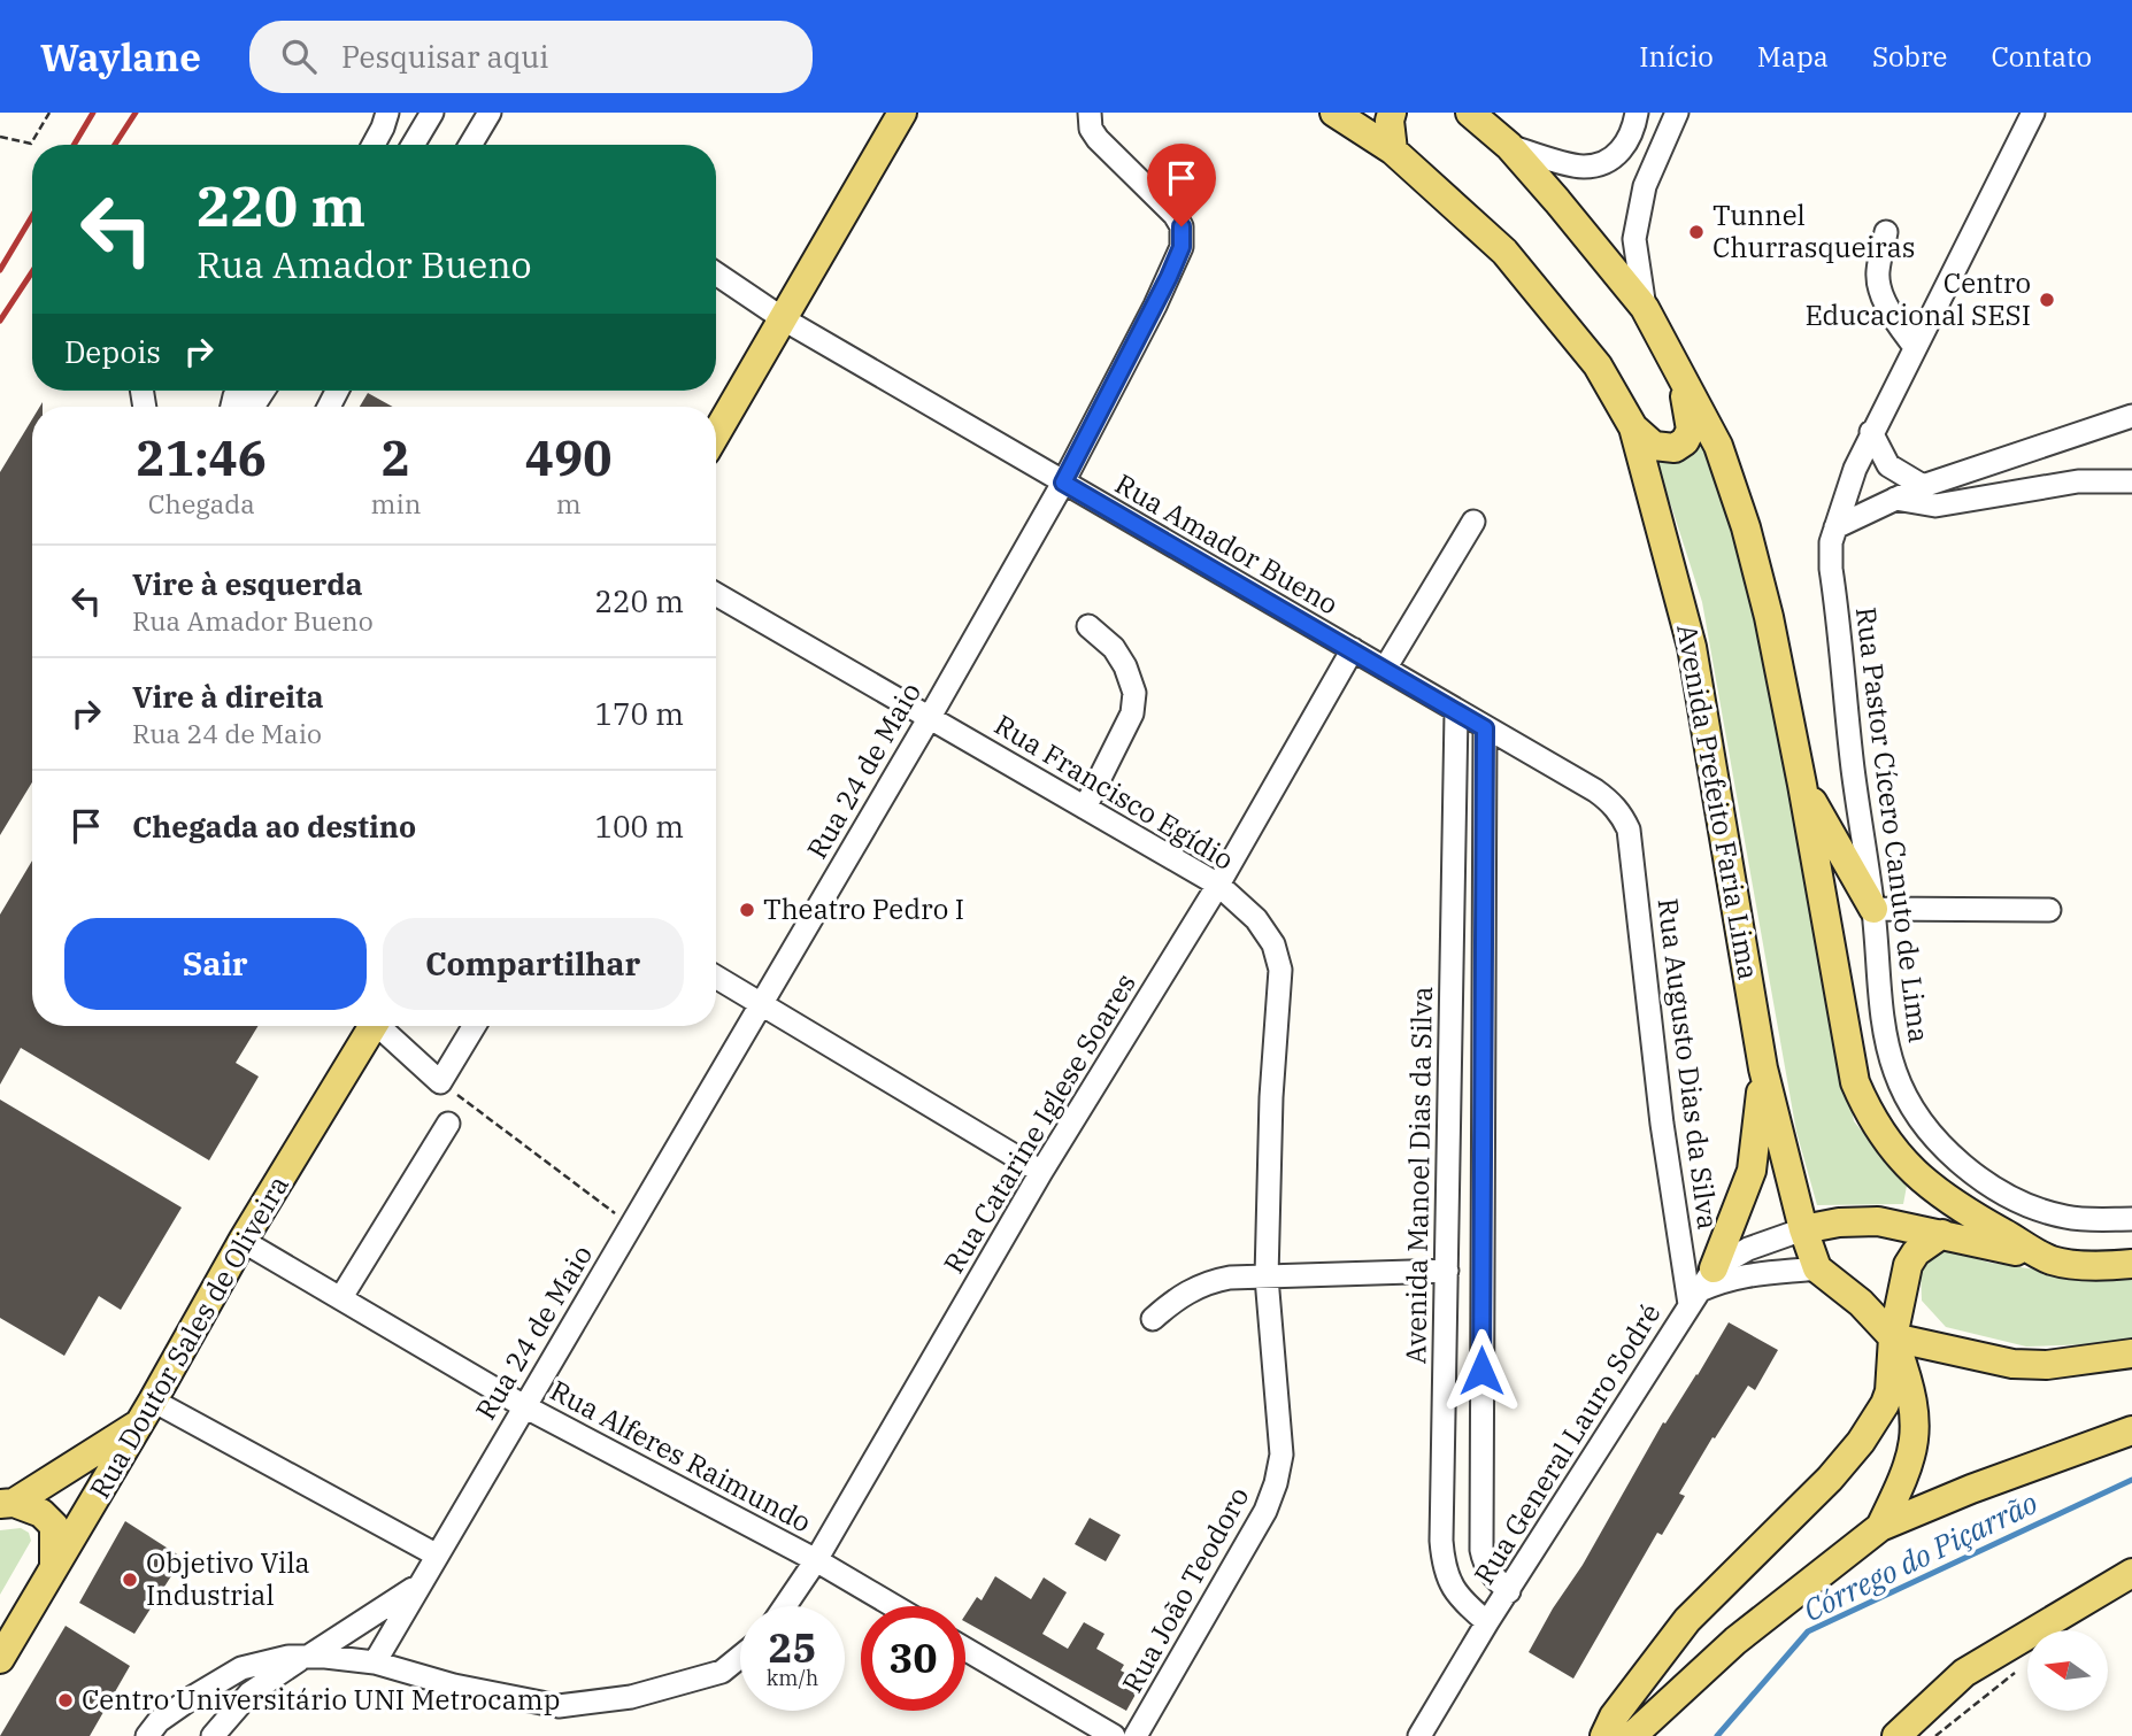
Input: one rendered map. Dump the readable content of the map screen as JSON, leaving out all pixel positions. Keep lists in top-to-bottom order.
{
  "streets": {
    "main road": ["Avenida Prefeito Faria Lima", "Rua Doutor Sales de Oliveira"],
    "street": [
      "Rua Amador Bueno",
      "Rua 24 de Maio",
      "Rua Francisco Egídio",
      "Rua Pastor Cícero Canuto de Lima",
      "Rua Augusto Dias da Silva",
      "Rua Catarine Iglese Soares",
      "Avenida Manoel Dias da Silva",
      "Rua General Lauro Sodré",
      "Rua Alferes Raimundo",
      "Rua João Teodoro"
    ]
  },
  "crossings": [
    ["Rua Amador Bueno", "Rua 24 de Maio"],
    ["Rua Amador Bueno", "Rua Augusto Dias da Silva"],
    ["Rua Amador Bueno", "Rua Catarine Iglese Soares"],
    ["Rua Amador Bueno", "Avenida Manoel Dias da Silva"],
    ["Rua 24 de Maio", "Rua Francisco Egídio"],
    ["Rua 24 de Maio", "Rua Alferes Raimundo"],
    ["Rua Francisco Egídio", "Rua Catarine Iglese Soares"],
    ["Rua Francisco Egídio", "Rua João Teodoro"],
    ["Avenida Prefeito Faria Lima", "Rua General Lauro Sodré"],
    ["Rua Augusto Dias da Silva", "Rua General Lauro Sodré"],
    ["Rua Catarine Iglese Soares", "Rua Alferes Raimundo"],
    ["Avenida Manoel Dias da Silva", "Rua General Lauro Sodré"],
    ["Rua Doutor Sales de Oliveira", "Rua Alferes Raimundo"]
  ],
  "water": ["Córrego do Piçarrão"],
  "places": [
    "Tunnel Churrasqueiras",
    "Centro Educacional SESI",
    "Theatro Pedro I",
    "Objetivo Vila Industrial",
    "Centro Universitário UNI Metrocamp"
  ],
  "north": "left",
  "page": {
    "header": "Waylane",
    "search": "Pesquisar aqui",
    "nav": [
      "Início",
      "Mapa",
      "Sobre",
      "Contato"
    ],
    "turn": ["220 m", "Rua Amador Bueno"],
    "then": "Depois",
    "eta": [
      "21:46",
      "Chegada",
      "2",
      "min",
      "490",
      "m"
    ],
    "list": [
      {
        "name": "Vire à esquerda",
        "note": "Rua Amador Bueno",
        "value": "220 m"
      },
      {
        "name": "Vire à direita",
        "note": "Rua 24 de Maio",
        "value": "170 m"
      },
      {
        "name": "Chegada ao destino",
        "value": "100 m"
      }
    ],
    "buttons": ["Sair", "Compartilhar"],
    "speed": "25 km/h",
    "limit": "30"
  }
}
